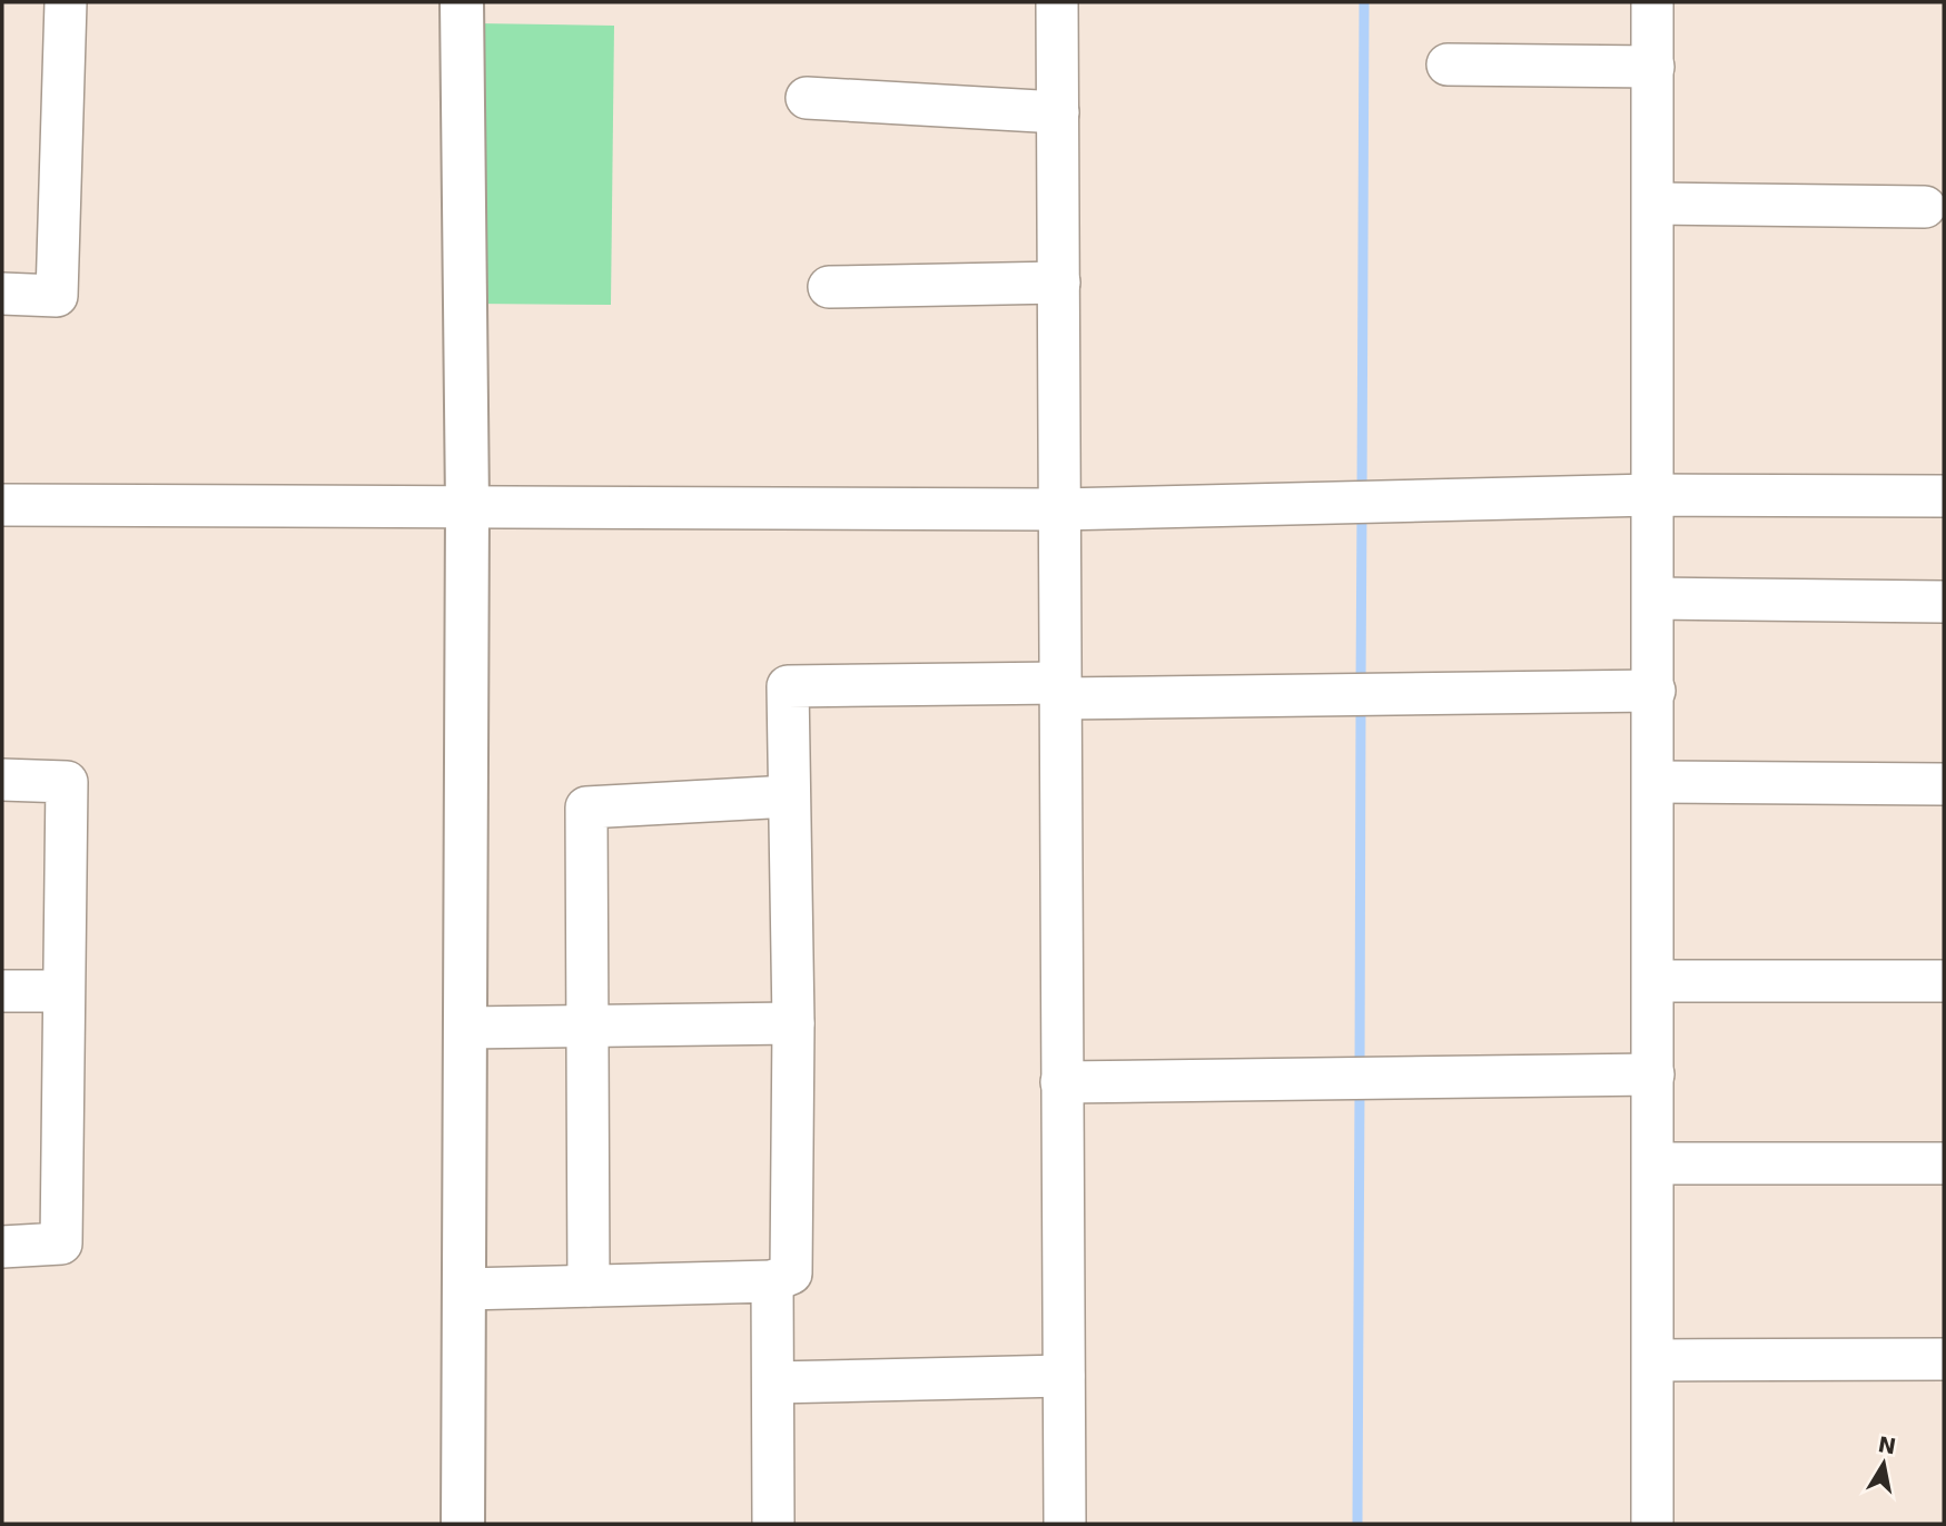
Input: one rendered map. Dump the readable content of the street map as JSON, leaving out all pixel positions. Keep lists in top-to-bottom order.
{
  "north": "top"
}
